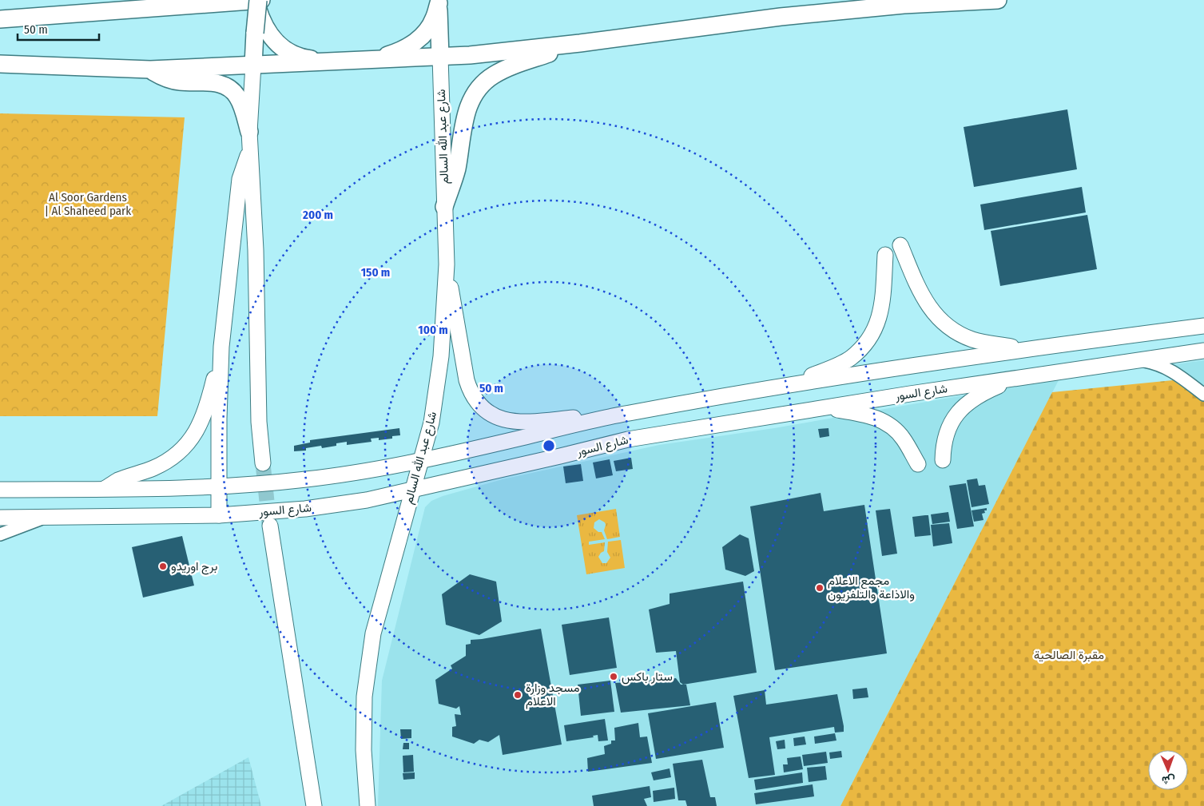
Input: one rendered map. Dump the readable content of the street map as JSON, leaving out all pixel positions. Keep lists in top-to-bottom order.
{
  "streets": {
    "main road": ["شارع عبد الله السالم", "شارع السور"]
  },
  "crossings": [
    ["شارع عبد الله السالم", "شارع السور"]
  ],
  "parks": ["Al Soor Gardens | Al Shaheed park", "مقبرة الصالحية"],
  "places": [
    "برج اوريدو",
    "مجمع الاعلام والاذاعة والتلفزيون",
    "ستار باكس",
    "مسجد وزارة الاعلام"
  ],
  "scale_bar": "50 m",
  "north": "bottom",
  "rings": [
    "200 m",
    "150 m",
    "100 m",
    "50 m"
  ]
}
